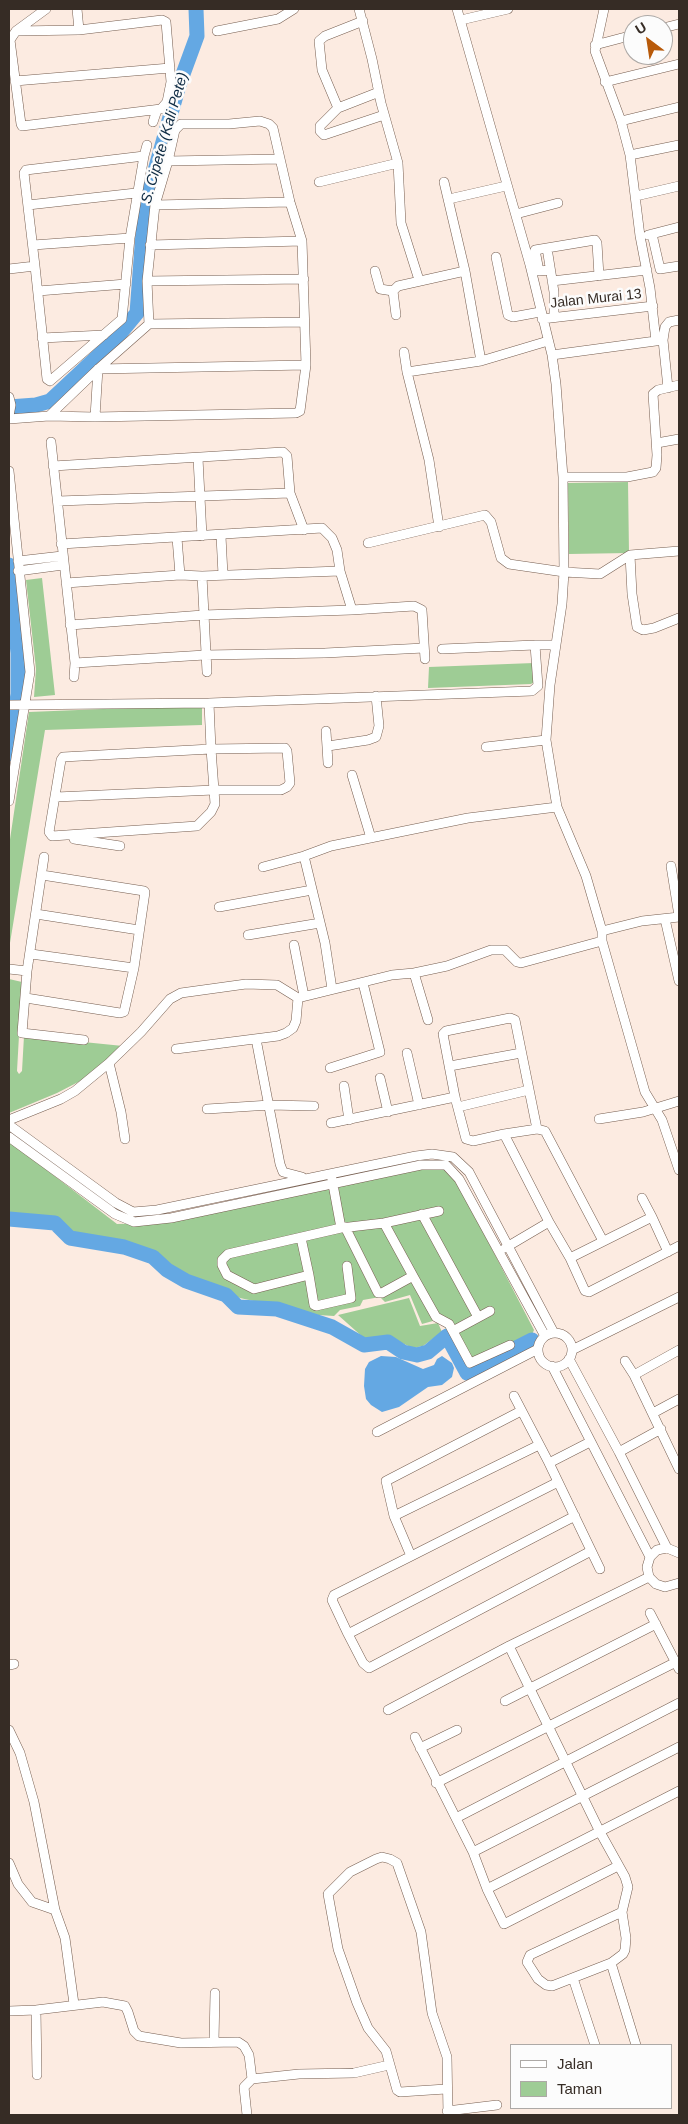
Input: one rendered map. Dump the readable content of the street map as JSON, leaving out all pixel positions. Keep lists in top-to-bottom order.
{
  "streets": {
    "street": ["Jalan Murai 13"]
  },
  "water": ["S. Cipete (Kali Pete)"],
  "legend": ["Jalan", "Taman"],
  "north": "top left"
}
